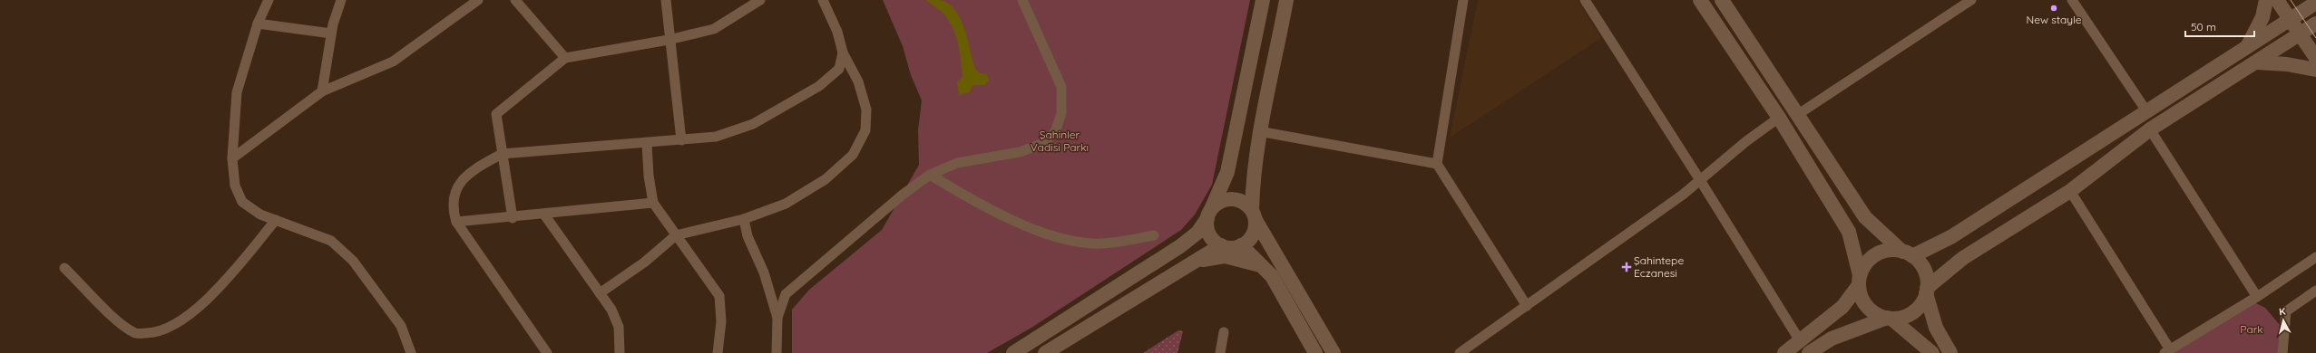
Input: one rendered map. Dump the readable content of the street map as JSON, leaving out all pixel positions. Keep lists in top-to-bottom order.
{
  "parks": ["Şahinler Vadisi Parkı", "Park"],
  "places": {
    "other": ["New stayle"],
    "health": ["Şahintepe Eczanesi"]
  },
  "scale_bar": "50 m",
  "north": "top"
}
